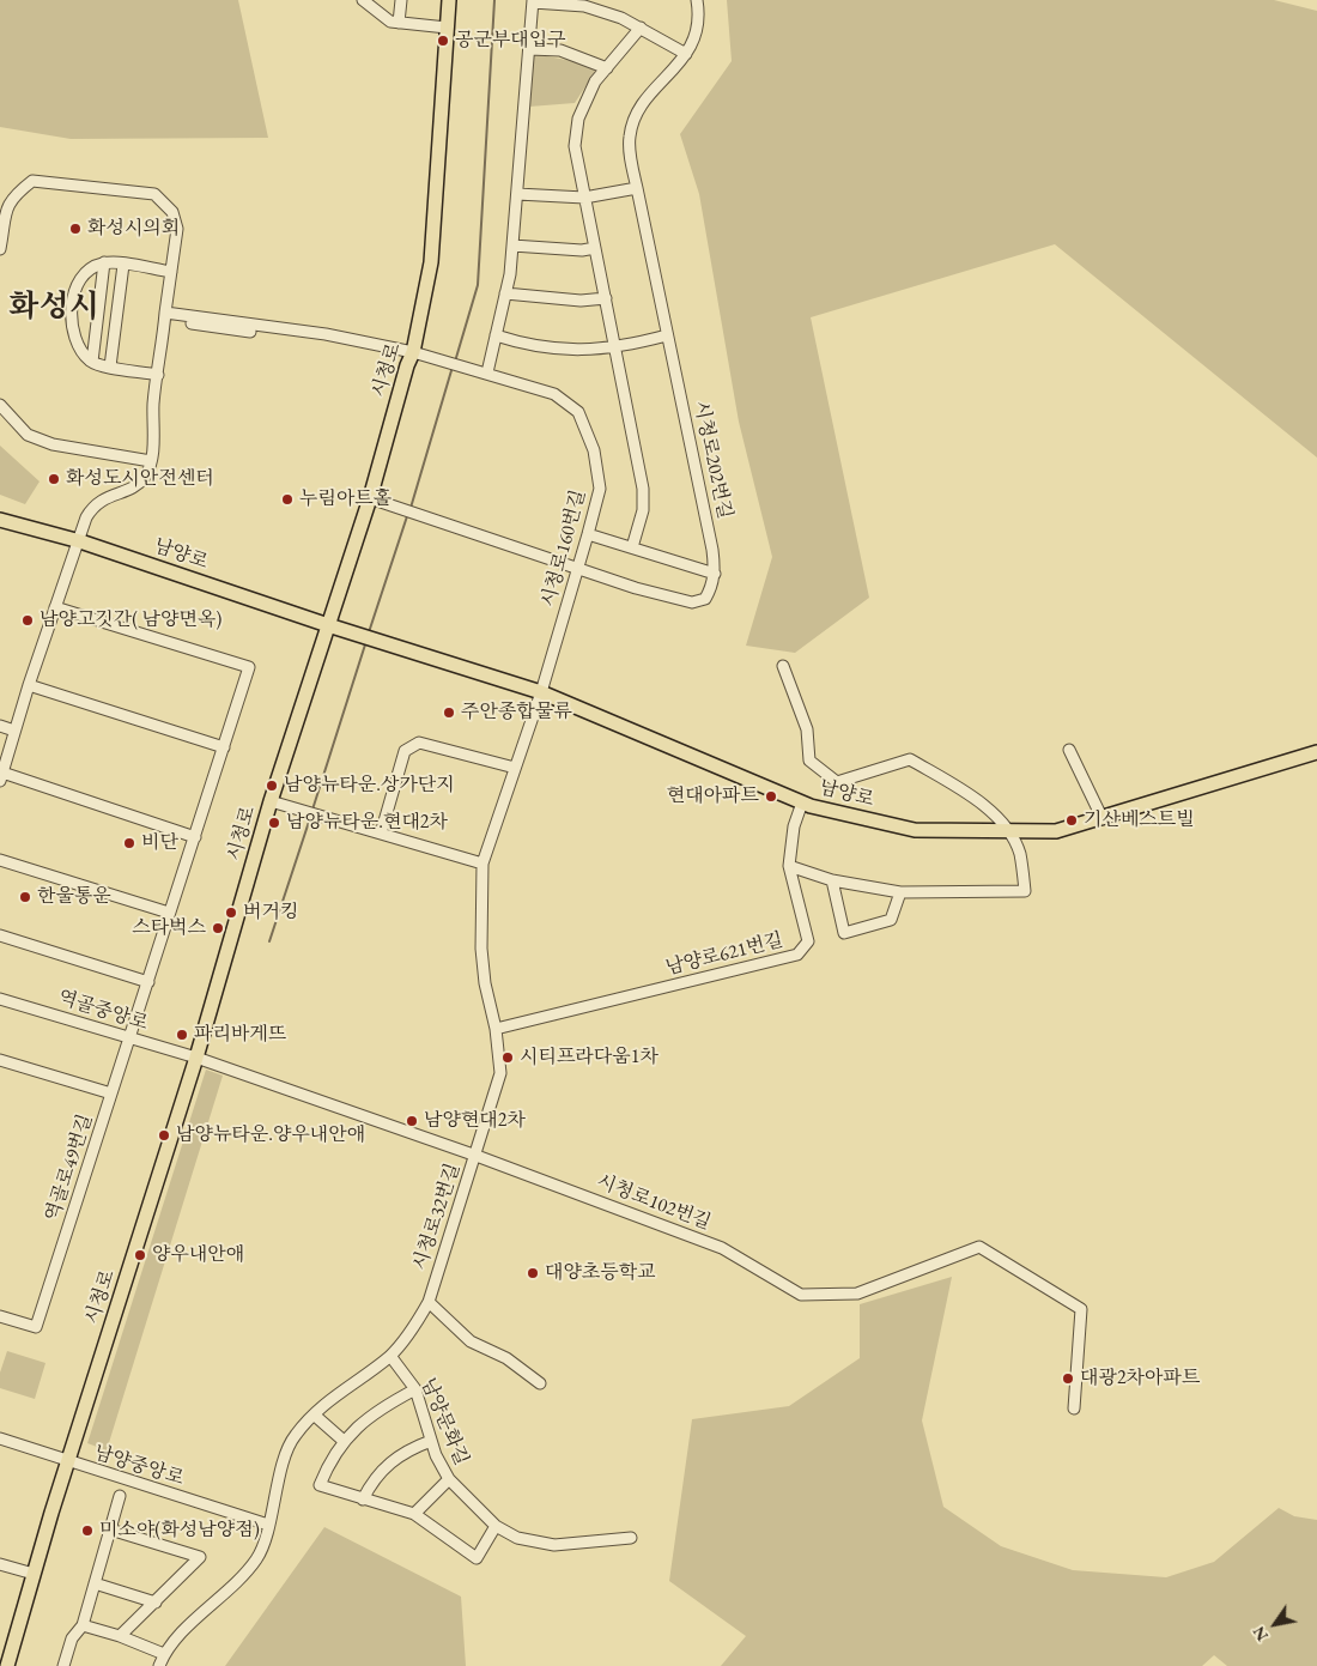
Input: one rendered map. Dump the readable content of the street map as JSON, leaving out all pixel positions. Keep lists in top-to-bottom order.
{
  "streets": {
    "main road": ["시청로", "남양로"],
    "street": [
      "시청로202번길",
      "시청로160번길",
      "남양로621번길",
      "역골중앙로",
      "역골로49번길",
      "시청로102번길",
      "시청로32번길",
      "남양문화길",
      "남양중앙로"
    ]
  },
  "crossings": [
    ["시청로", "시청로160번길"],
    ["시청로", "남양로"],
    ["시청로", "역골중앙로"],
    ["시청로", "시청로102번길"],
    ["시청로", "남양중앙로"],
    ["시청로160번길", "남양로"],
    ["시청로160번길", "시청로32번길"],
    ["남양로", "시청로32번길"],
    ["남양로621번길", "시청로32번길"],
    ["역골중앙로", "시청로102번길"],
    ["시청로102번길", "시청로32번길"],
    ["시청로32번길", "남양문화길"],
    ["시청로32번길", "남양중앙로"]
  ],
  "districts": ["화성시"],
  "places": [
    "공군부대입구",
    "화성시의회",
    "화성도시안전센터",
    "누림아트홀",
    "남양고깃간( 남양면옥)",
    "주안종합물류",
    "남양뉴타운.상가단지",
    "현대아파트",
    "기산베스트빌",
    "남양뉴타운.현대2차",
    "비단",
    "한울통운",
    "버거킹",
    "스타벅스",
    "파리바게뜨",
    "시티프라다움1차",
    "남양현대2차",
    "남양뉴타운.양우내안애",
    "양우내안애",
    "대양초등학교",
    "대광2차아파트",
    "미소야(화성남양점)"
  ],
  "north": "bottom left"
}
